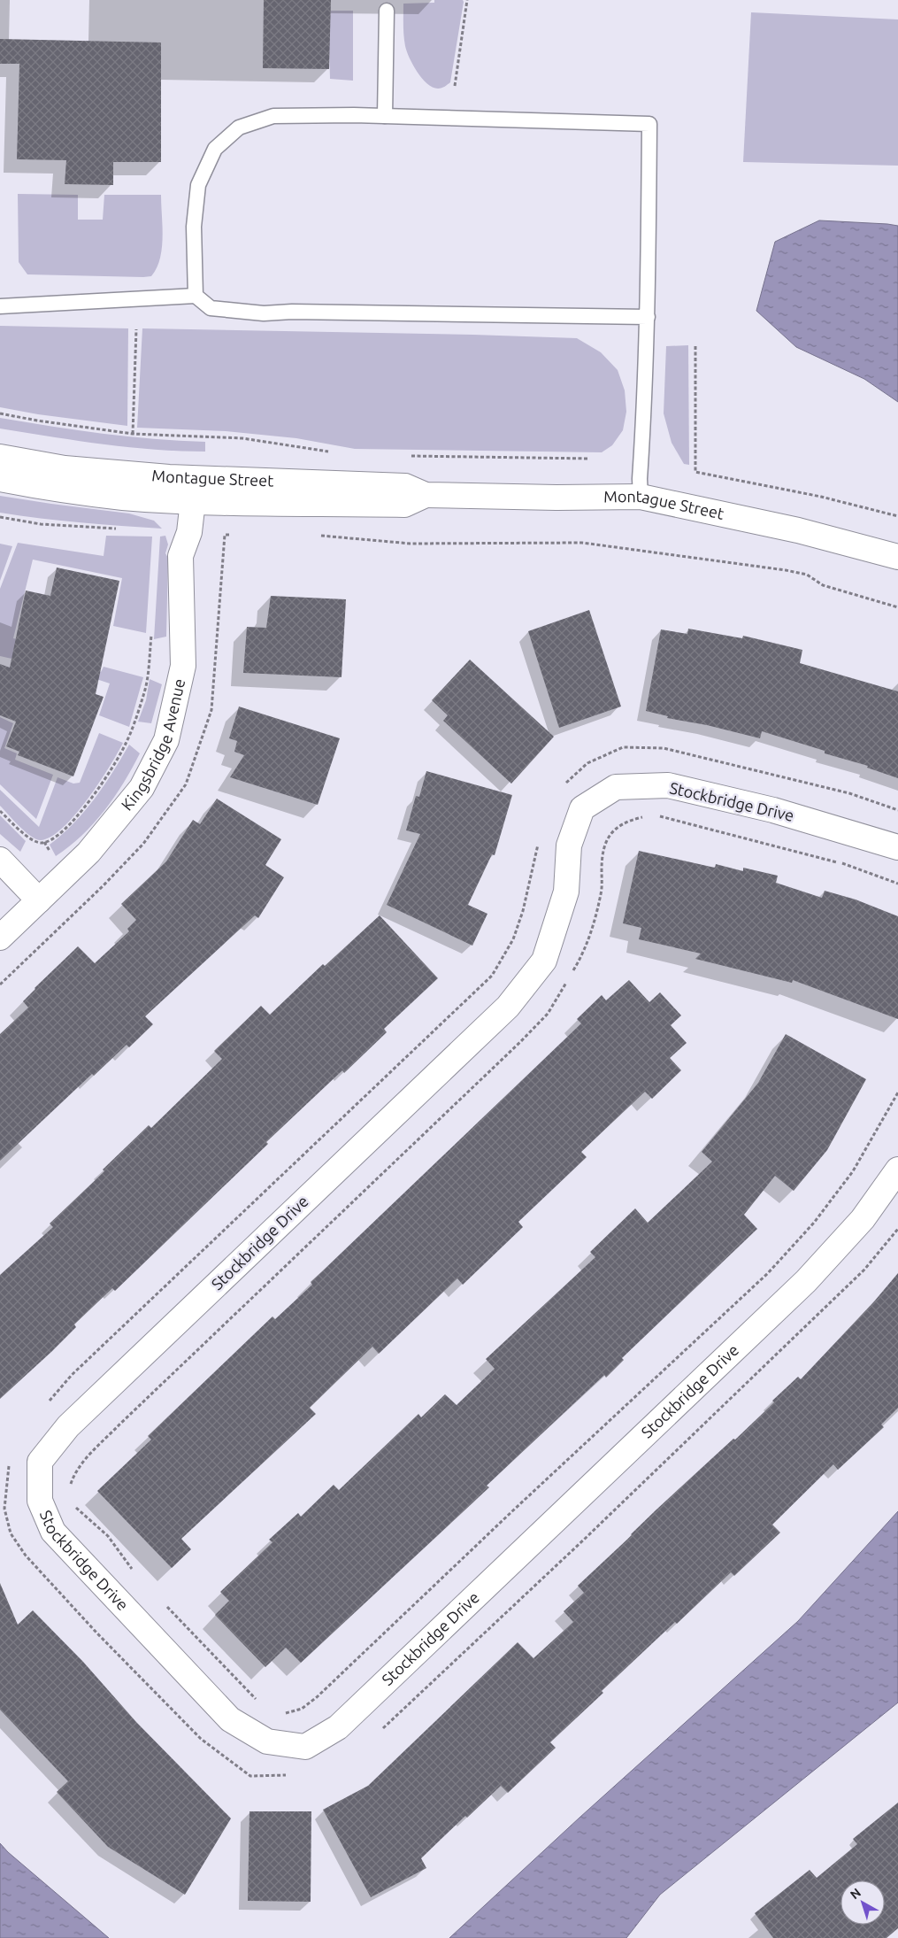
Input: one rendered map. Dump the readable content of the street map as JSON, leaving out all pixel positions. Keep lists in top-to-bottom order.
{
  "streets": {
    "street": ["Montague Street", "Kingsbridge Avenue", "Stockbridge Drive"]
  },
  "crossings": [
    ["Montague Street", "Kingsbridge Avenue"]
  ],
  "north": "top left"
}
